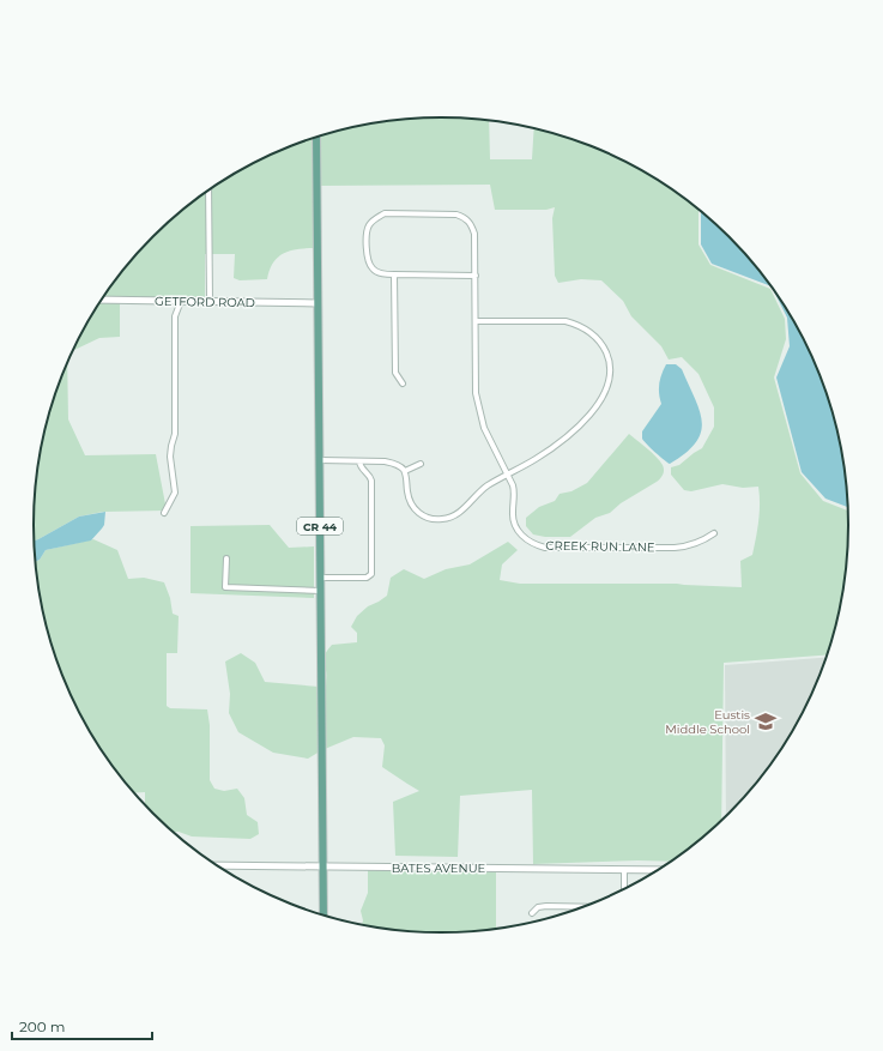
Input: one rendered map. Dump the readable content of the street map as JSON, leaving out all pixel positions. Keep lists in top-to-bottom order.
{
  "streets": {
    "main road": ["CR 44"],
    "street": ["GETFORD ROAD", "CREEK RUN LANE", "BATES AVENUE"]
  },
  "crossings": [
    ["GETFORD ROAD", "CR 44"],
    ["CR 44", "BATES AVENUE"]
  ],
  "places": {
    "school or university": ["Eustis Middle School"]
  },
  "scale_bar": "200 m"
}
